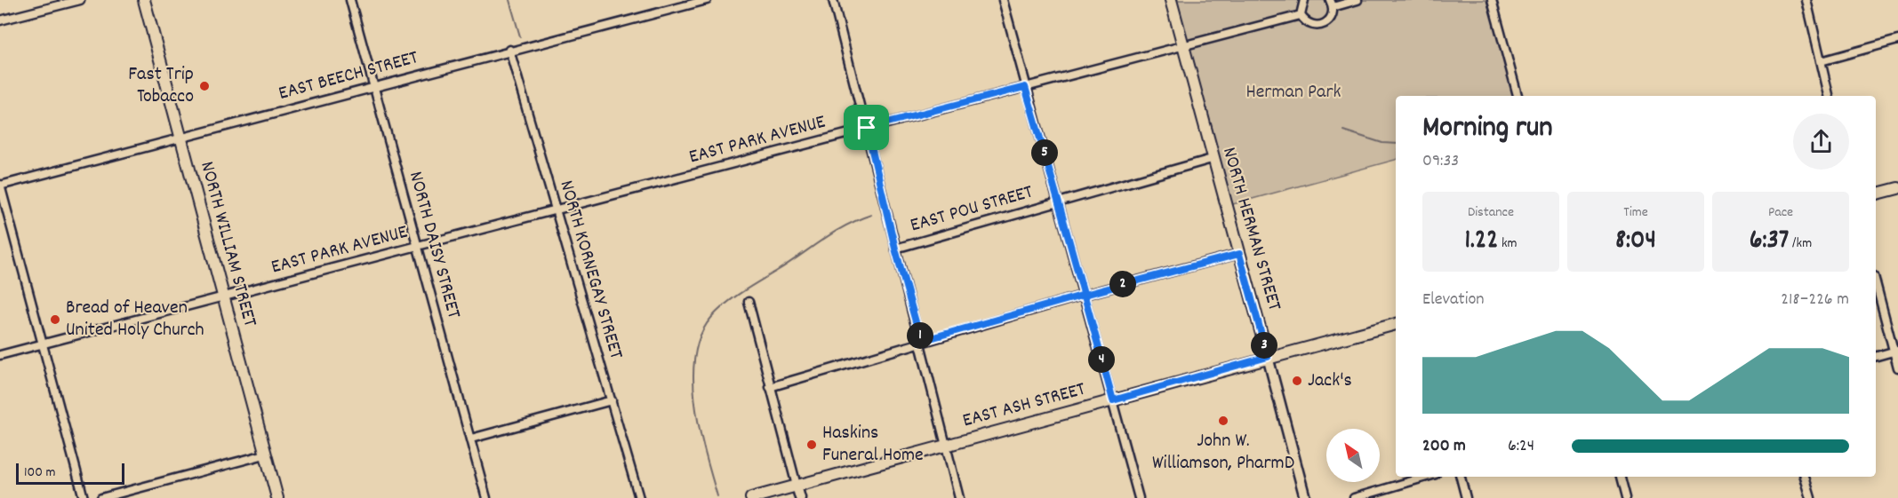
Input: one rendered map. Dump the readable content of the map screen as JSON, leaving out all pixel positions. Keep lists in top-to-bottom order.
{
  "streets": {
    "main road": ["NORTH HERMAN STREET", "NORTH WILLIAM STREET", "EAST ASH STREET"],
    "street": [
      "EAST BEECH STREET",
      "EAST PARK AVENUE",
      "EAST POU STREET",
      "NORTH DAISY STREET",
      "NORTH KORNEGAY STREET"
    ]
  },
  "crossings": [
    ["EAST BEECH STREET", "NORTH WILLIAM STREET"],
    ["EAST BEECH STREET", "NORTH DAISY STREET"],
    ["EAST BEECH STREET", "NORTH KORNEGAY STREET"],
    ["EAST PARK AVENUE", "NORTH HERMAN STREET"],
    ["EAST PARK AVENUE", "NORTH WILLIAM STREET"],
    ["EAST PARK AVENUE", "NORTH DAISY STREET"],
    ["EAST PARK AVENUE", "NORTH KORNEGAY STREET"],
    ["EAST POU STREET", "NORTH HERMAN STREET"],
    ["NORTH HERMAN STREET", "EAST ASH STREET"]
  ],
  "parks": ["Herman Park"],
  "places": [
    "Fast Trip Tobacco",
    "Bread of Heaven United Holy Church",
    "Jack's",
    "John W. Williamson, PharmD",
    "Haskins Funeral Home"
  ],
  "scale_bar": "100 m",
  "north": "top left",
  "page": {
    "heading": ["Morning run", "09:33"],
    "pins": [
      "5",
      "2",
      "1",
      "3",
      "4"
    ],
    "stats": [
      ["Distance", "1.22 km"],
      ["Time", "8:04"],
      ["Pace", "6:37 /km"]
    ],
    "chart": ["Elevation", "218–226 m"],
    "list": [
      {
        "name": "200 m",
        "note": "6:24"
      }
    ],
    "scale": "100 m"
  }
}
